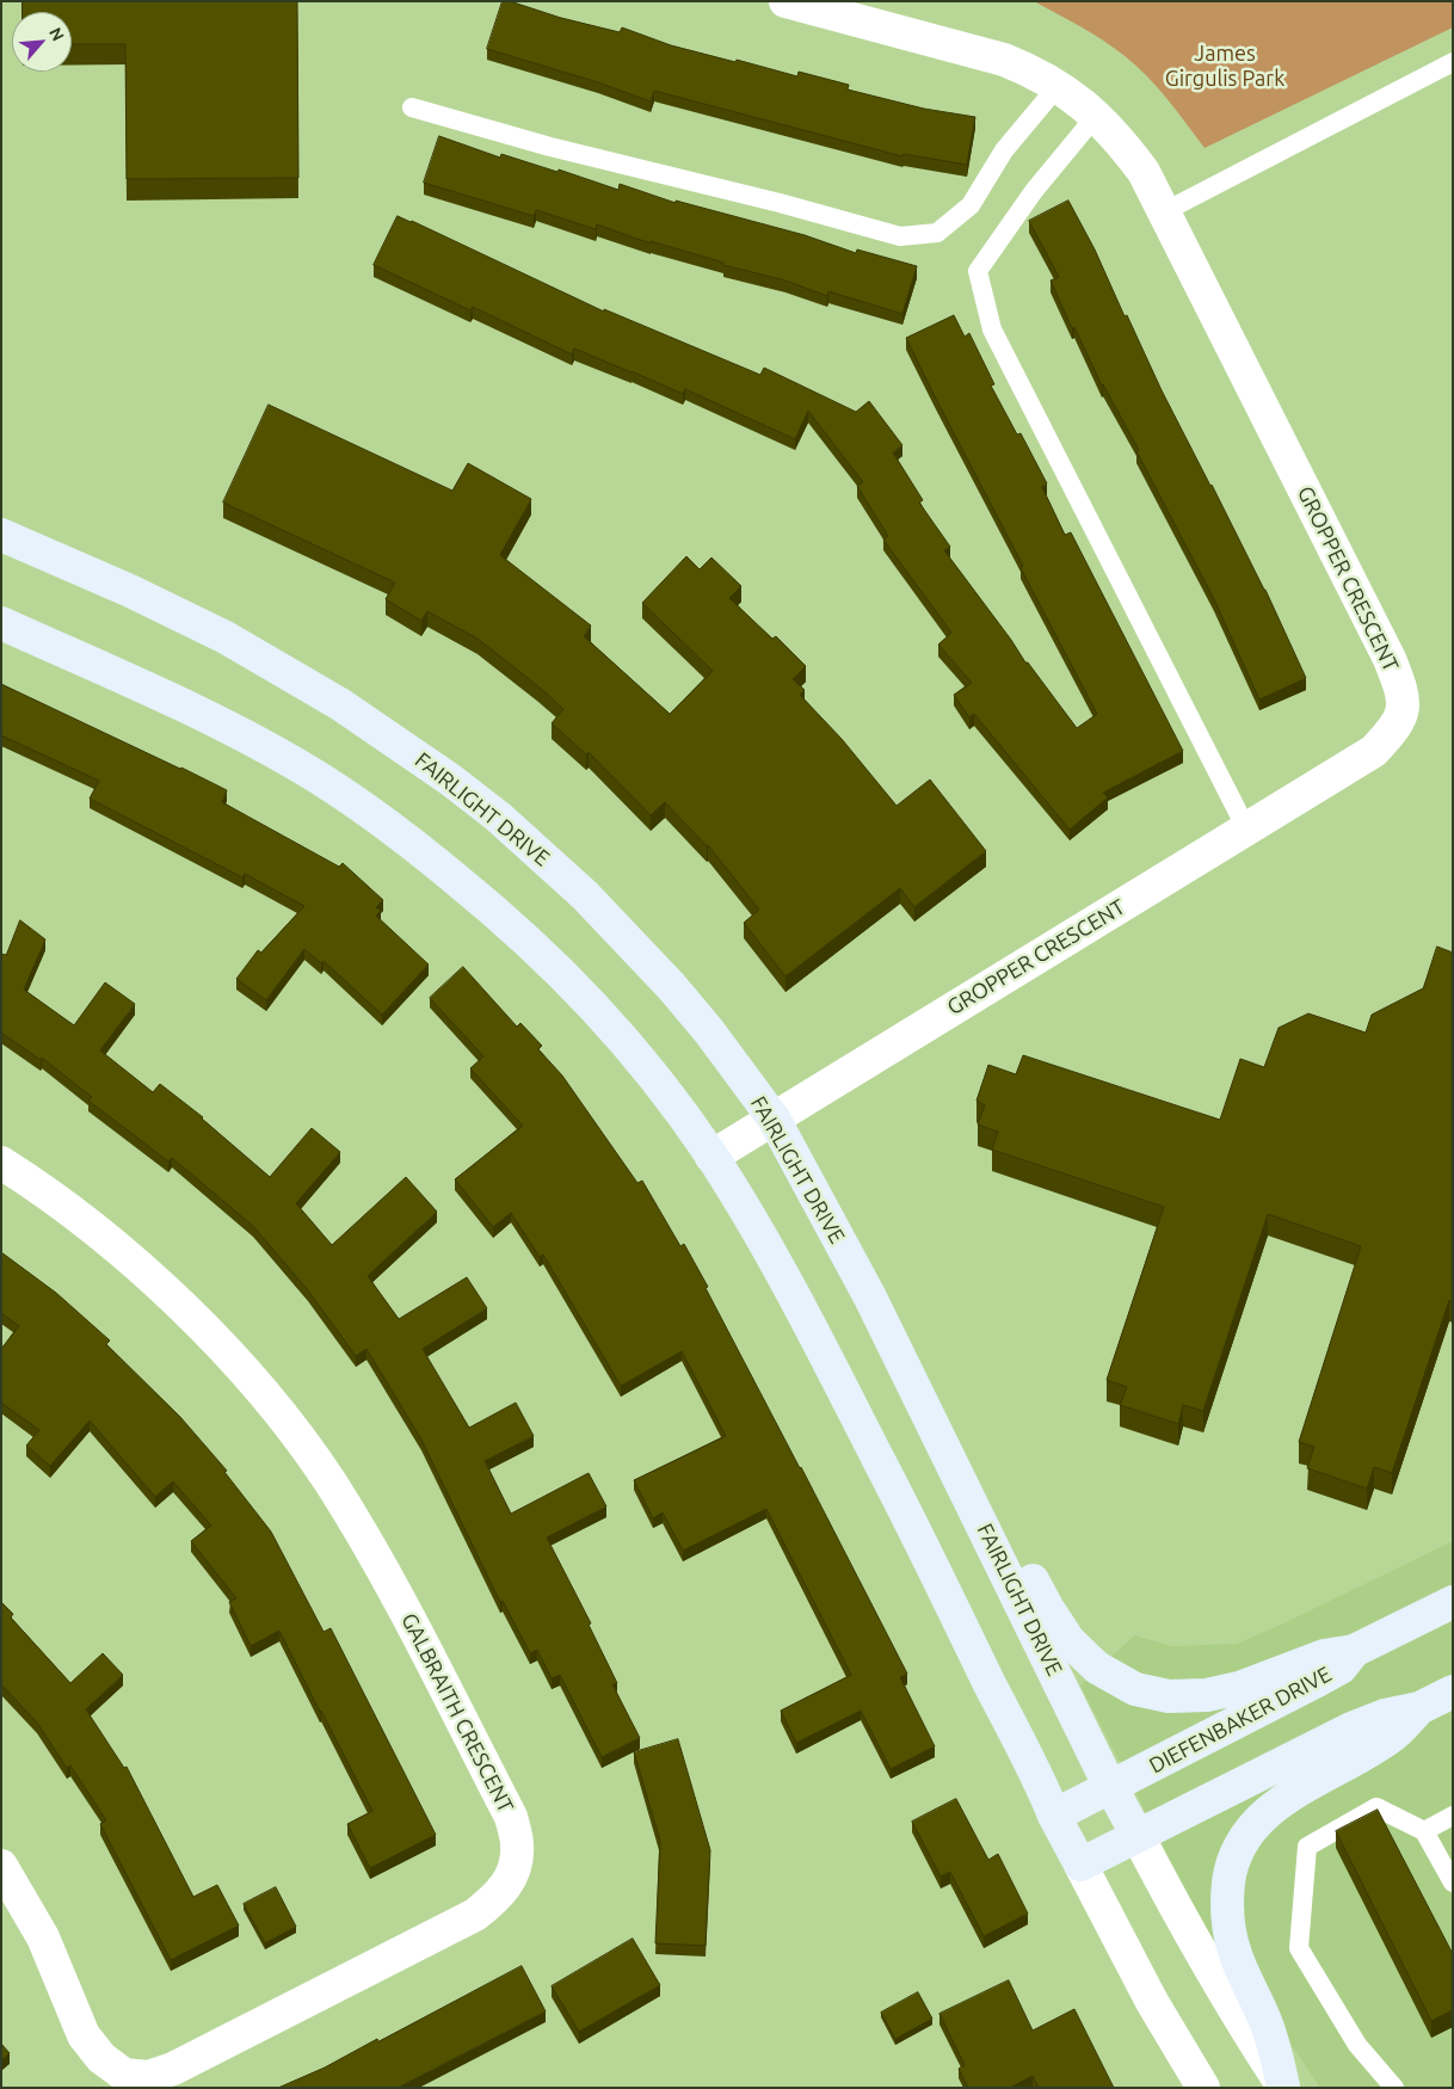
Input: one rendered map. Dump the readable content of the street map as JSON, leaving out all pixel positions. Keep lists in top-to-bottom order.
{
  "streets": {
    "main road": ["FAIRLIGHT DRIVE", "DIEFENBAKER DRIVE"],
    "street": ["GROPPER CRESCENT", "GALBRAITH CRESCENT"]
  },
  "crossings": [
    ["GROPPER CRESCENT", "FAIRLIGHT DRIVE"],
    ["FAIRLIGHT DRIVE", "DIEFENBAKER DRIVE"]
  ],
  "parks": ["James Girgulis Park"],
  "north": "top right"
}
